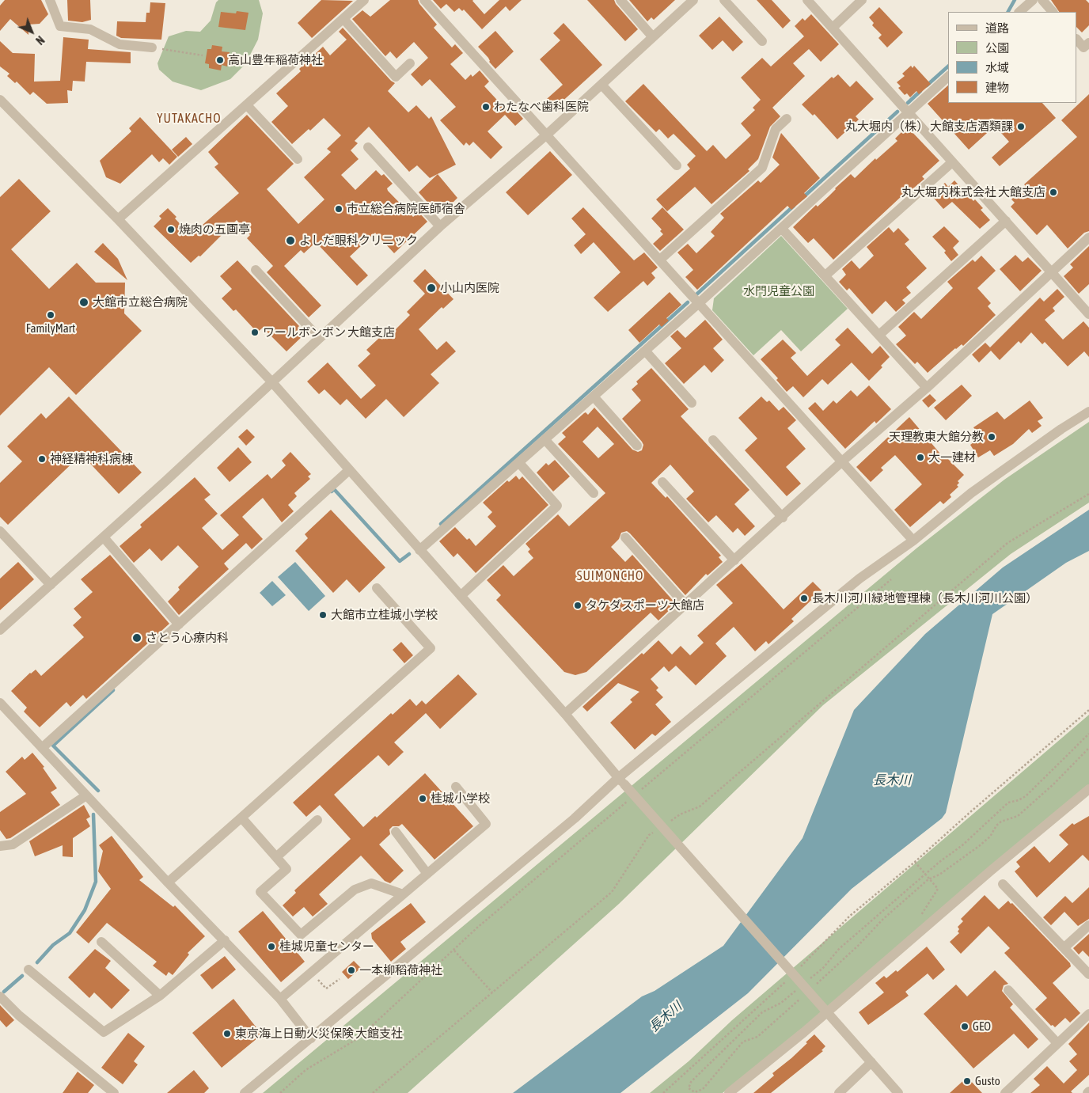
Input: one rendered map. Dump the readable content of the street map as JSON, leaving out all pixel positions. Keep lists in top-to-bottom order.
{
  "districts": ["YUTAKACHO", "SUIMONCHO"],
  "water": ["長木川"],
  "parks": ["水門児童公園"],
  "places": [
    "高山豊年稲荷神社",
    "わたなべ歯科医院",
    "丸大堀内（株） 大館支店酒類課",
    "丸大堀内株式会社 大館支店",
    "市立総合病院医師宿舎",
    "焼肉の五画亭",
    "よしだ眼科クリニック",
    "小山内医院",
    "大館市立総合病院",
    "FamilyMart",
    "ワールボンボン 大館支店",
    "天理教東大館分教",
    "大一建材",
    "神経精神科病棟",
    "長木川河川緑地管理棟（長木川河川公園）",
    "タケダスポーツ大館店",
    "大館市立桂城小学校",
    "さとう心療内科",
    "桂城小学校",
    "桂城児童センター",
    "一本柳稻荷神社",
    "GEO",
    "東京海上日動火災保険 大館支社",
    "Gusto"
  ],
  "legend": [
    "道路",
    "公園",
    "水域",
    "建物"
  ],
  "north": "bottom right"
}
